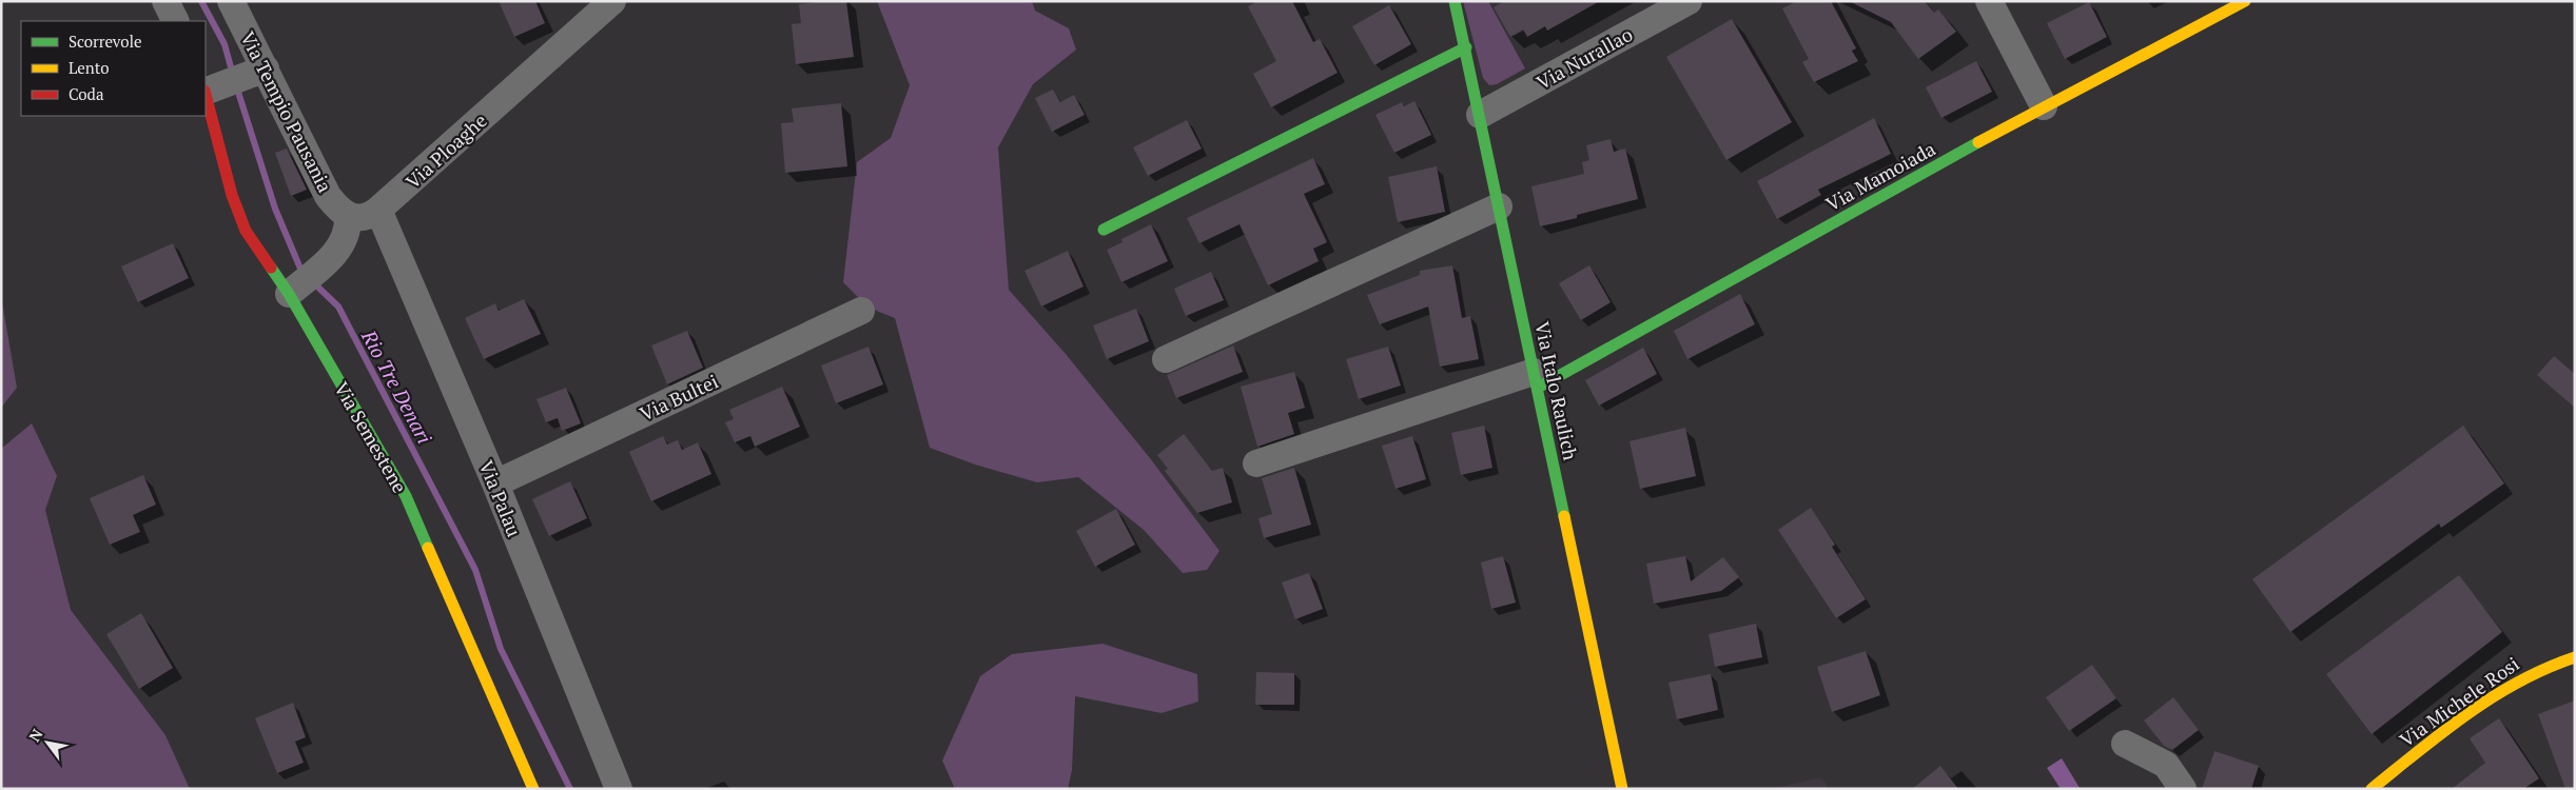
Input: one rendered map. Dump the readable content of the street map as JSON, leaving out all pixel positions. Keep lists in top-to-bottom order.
{
  "streets": {
    "street": [
      "Via Nurallao",
      "Via Tempio Pausania",
      "Via Ploaghe",
      "Via Mamoiada",
      "Via Italo Raulich",
      "Via Bultei",
      "Via Semestene",
      "Via Palau",
      "Via Michele Rosi"
    ]
  },
  "crossings": [
    ["Via Nurallao", "Via Italo Raulich"],
    ["Via Tempio Pausania", "Via Ploaghe"],
    ["Via Ploaghe", "Via Palau"],
    ["Via Mamoiada", "Via Italo Raulich"],
    ["Via Bultei", "Via Palau"]
  ],
  "water": ["Rio Tre Denari"],
  "legend": ["Scorrevole", "Lento", "Coda"],
  "north": "top left"
}
